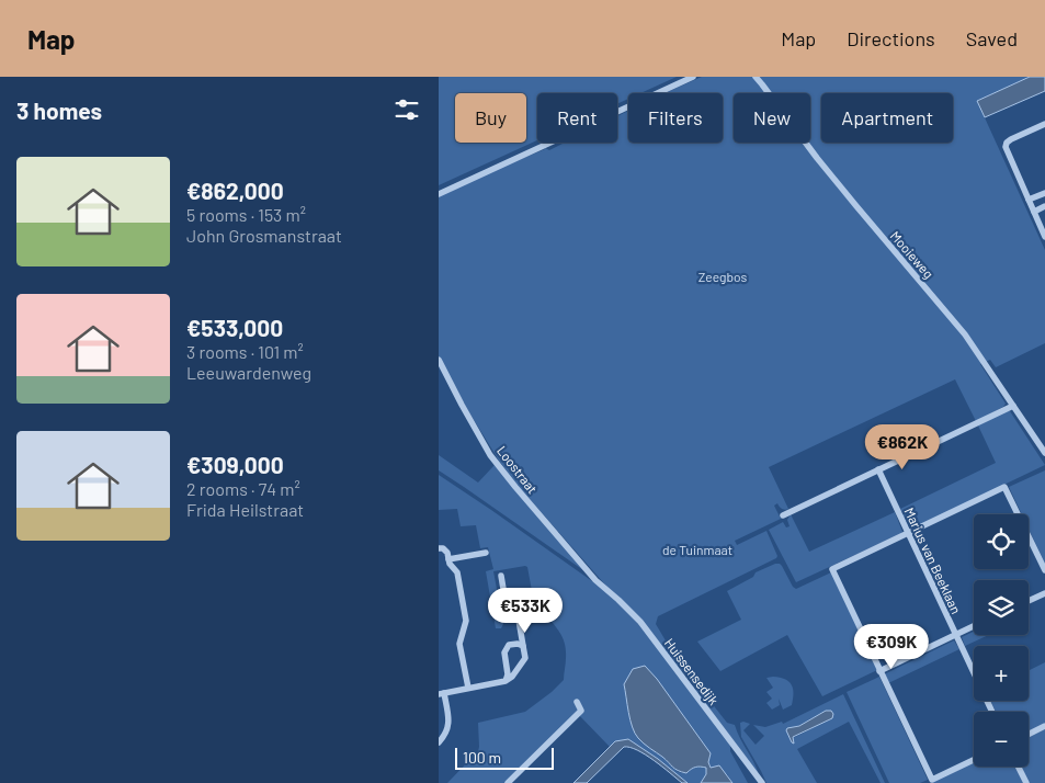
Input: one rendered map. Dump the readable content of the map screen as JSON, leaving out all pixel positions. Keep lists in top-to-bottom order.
{
  "streets": {
    "street": [
      "Mooieweg",
      "Loostraat",
      "Marius van Beeklaan",
      "Huissensedijk"
    ]
  },
  "crossings": [
    ["Loostraat", "Huissensedijk"]
  ],
  "parks": ["Zeegbos", "de Tuinmaat"],
  "scale_bar": "100 m",
  "page": {
    "header": "Map",
    "nav": ["Map", "Directions", "Saved"],
    "heading": "3 homes",
    "chip": [
      "Buy",
      "Rent",
      "Filters",
      "New",
      "Apartment"
    ],
    "list": [
      {
        "name": "€862,000",
        "note": "5 rooms · 153 m² · John Grosmanstraat"
      },
      {
        "name": "€533,000",
        "note": "3 rooms · 101 m² · Leeuwardenweg"
      },
      {
        "name": "€309,000",
        "note": "2 rooms · 74 m² · Frida Heilstraat"
      }
    ],
    "price": ["€862K", "€533K", "€309K"],
    "map_buttons": ["+", "−"],
    "scale": "100 m"
  }
}
